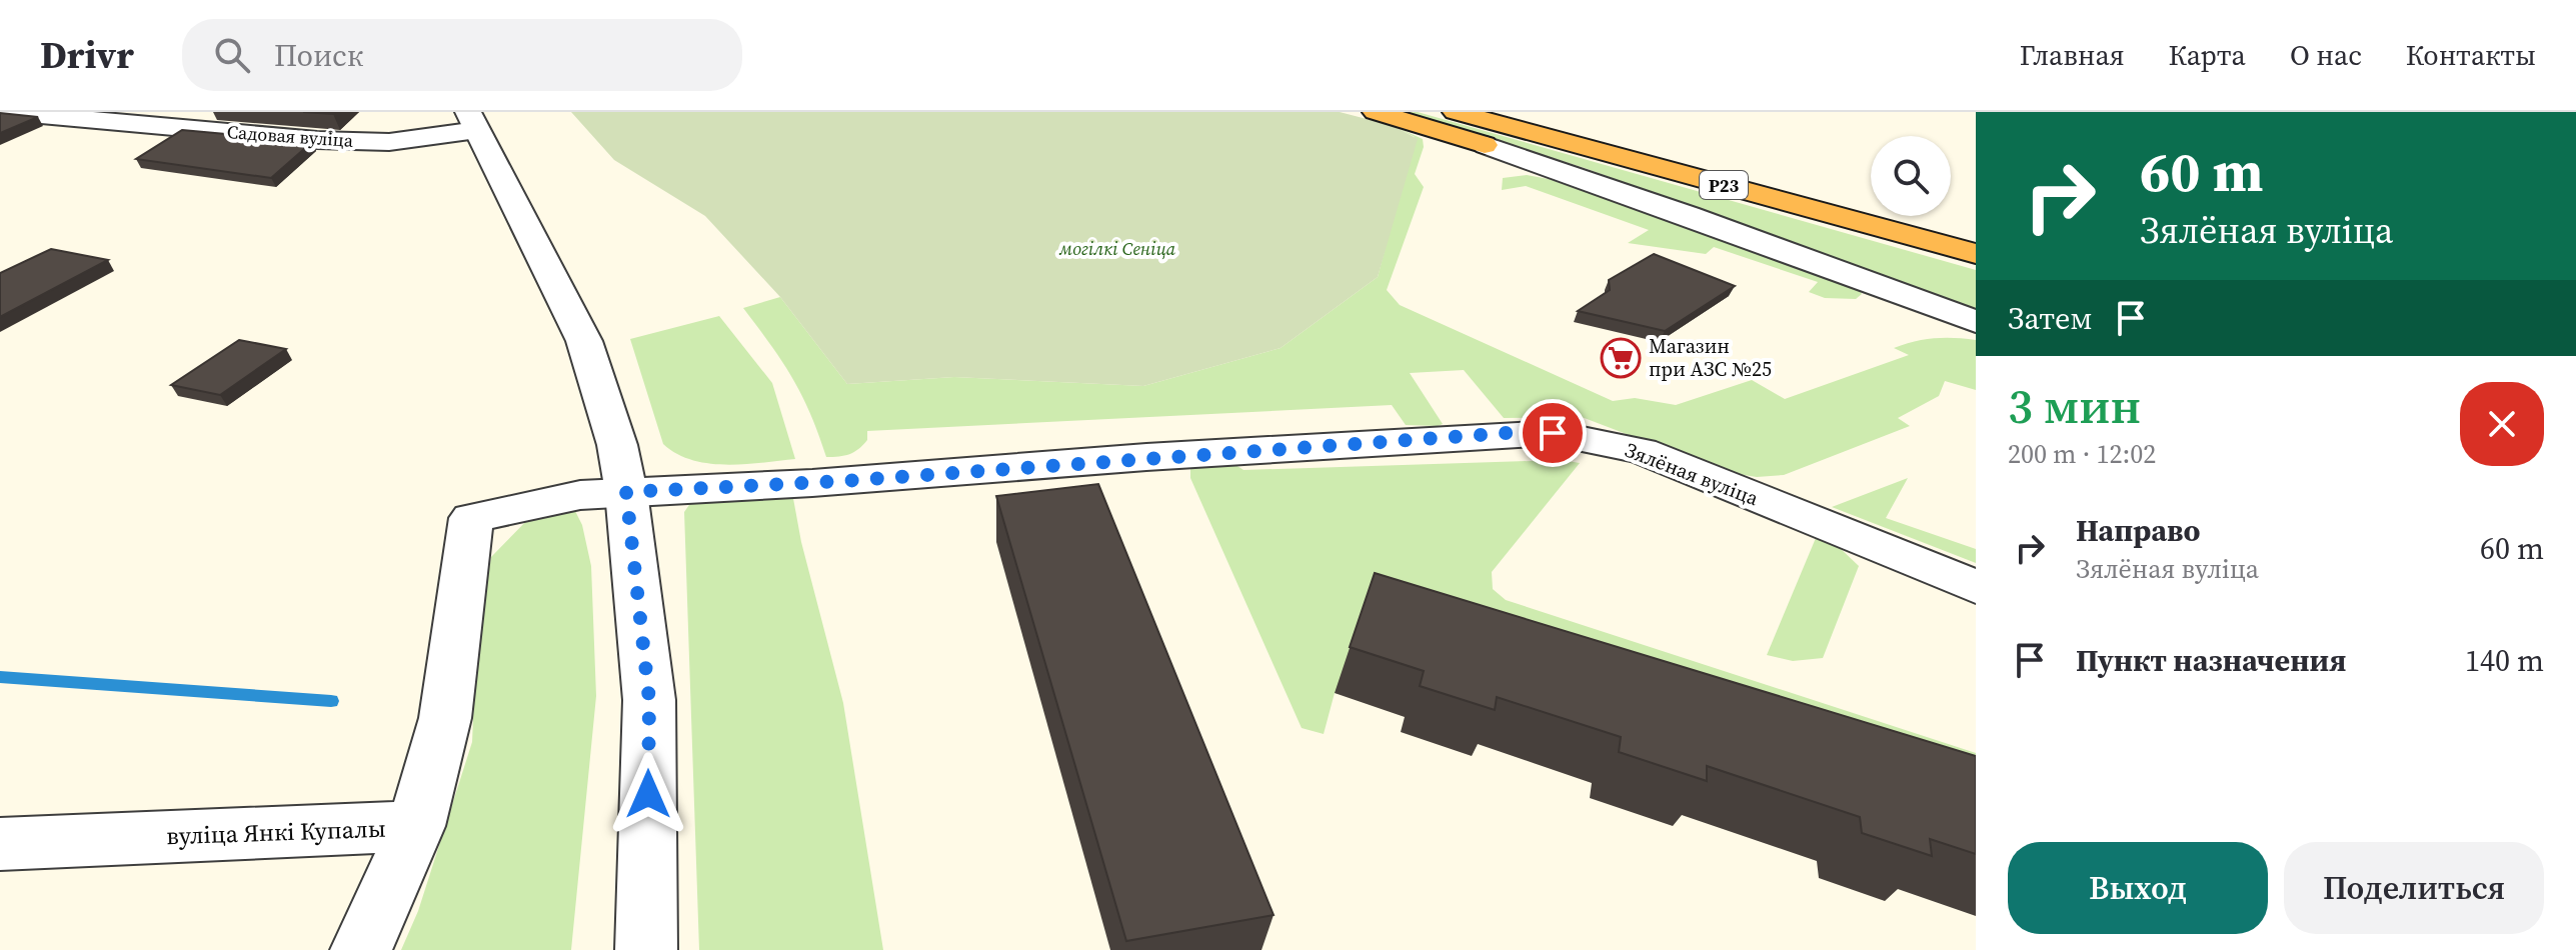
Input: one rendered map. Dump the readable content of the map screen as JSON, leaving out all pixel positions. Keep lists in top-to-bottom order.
{
  "streets": {
    "highway": ["Р23"],
    "street": ["Садовая вуліца", "Зялёная вуліца", "вуліца Янкі Купалы"]
  },
  "crossings": [
    ["Зялёная вуліца", "вуліца Янкі Купалы"]
  ],
  "parks": ["могілкі Сеніца"],
  "places": {
    "supermarket": ["Магазин при АЗС №25"]
  },
  "page": {
    "header": "Drivr",
    "search": "Поиск",
    "nav": [
      "Главная",
      "Карта",
      "О нас",
      "Контакты"
    ],
    "turn": ["60 m", "Зялёная вуліца"],
    "then": "Затем",
    "heading": ["3 мин", "200 m · 12:02"],
    "list": [
      {
        "name": "Направо",
        "note": "Зялёная вуліца",
        "value": "60 m"
      },
      {
        "name": "Пункт назначения",
        "value": "140 m"
      }
    ],
    "buttons": ["Выход", "Поделиться"]
  }
}
